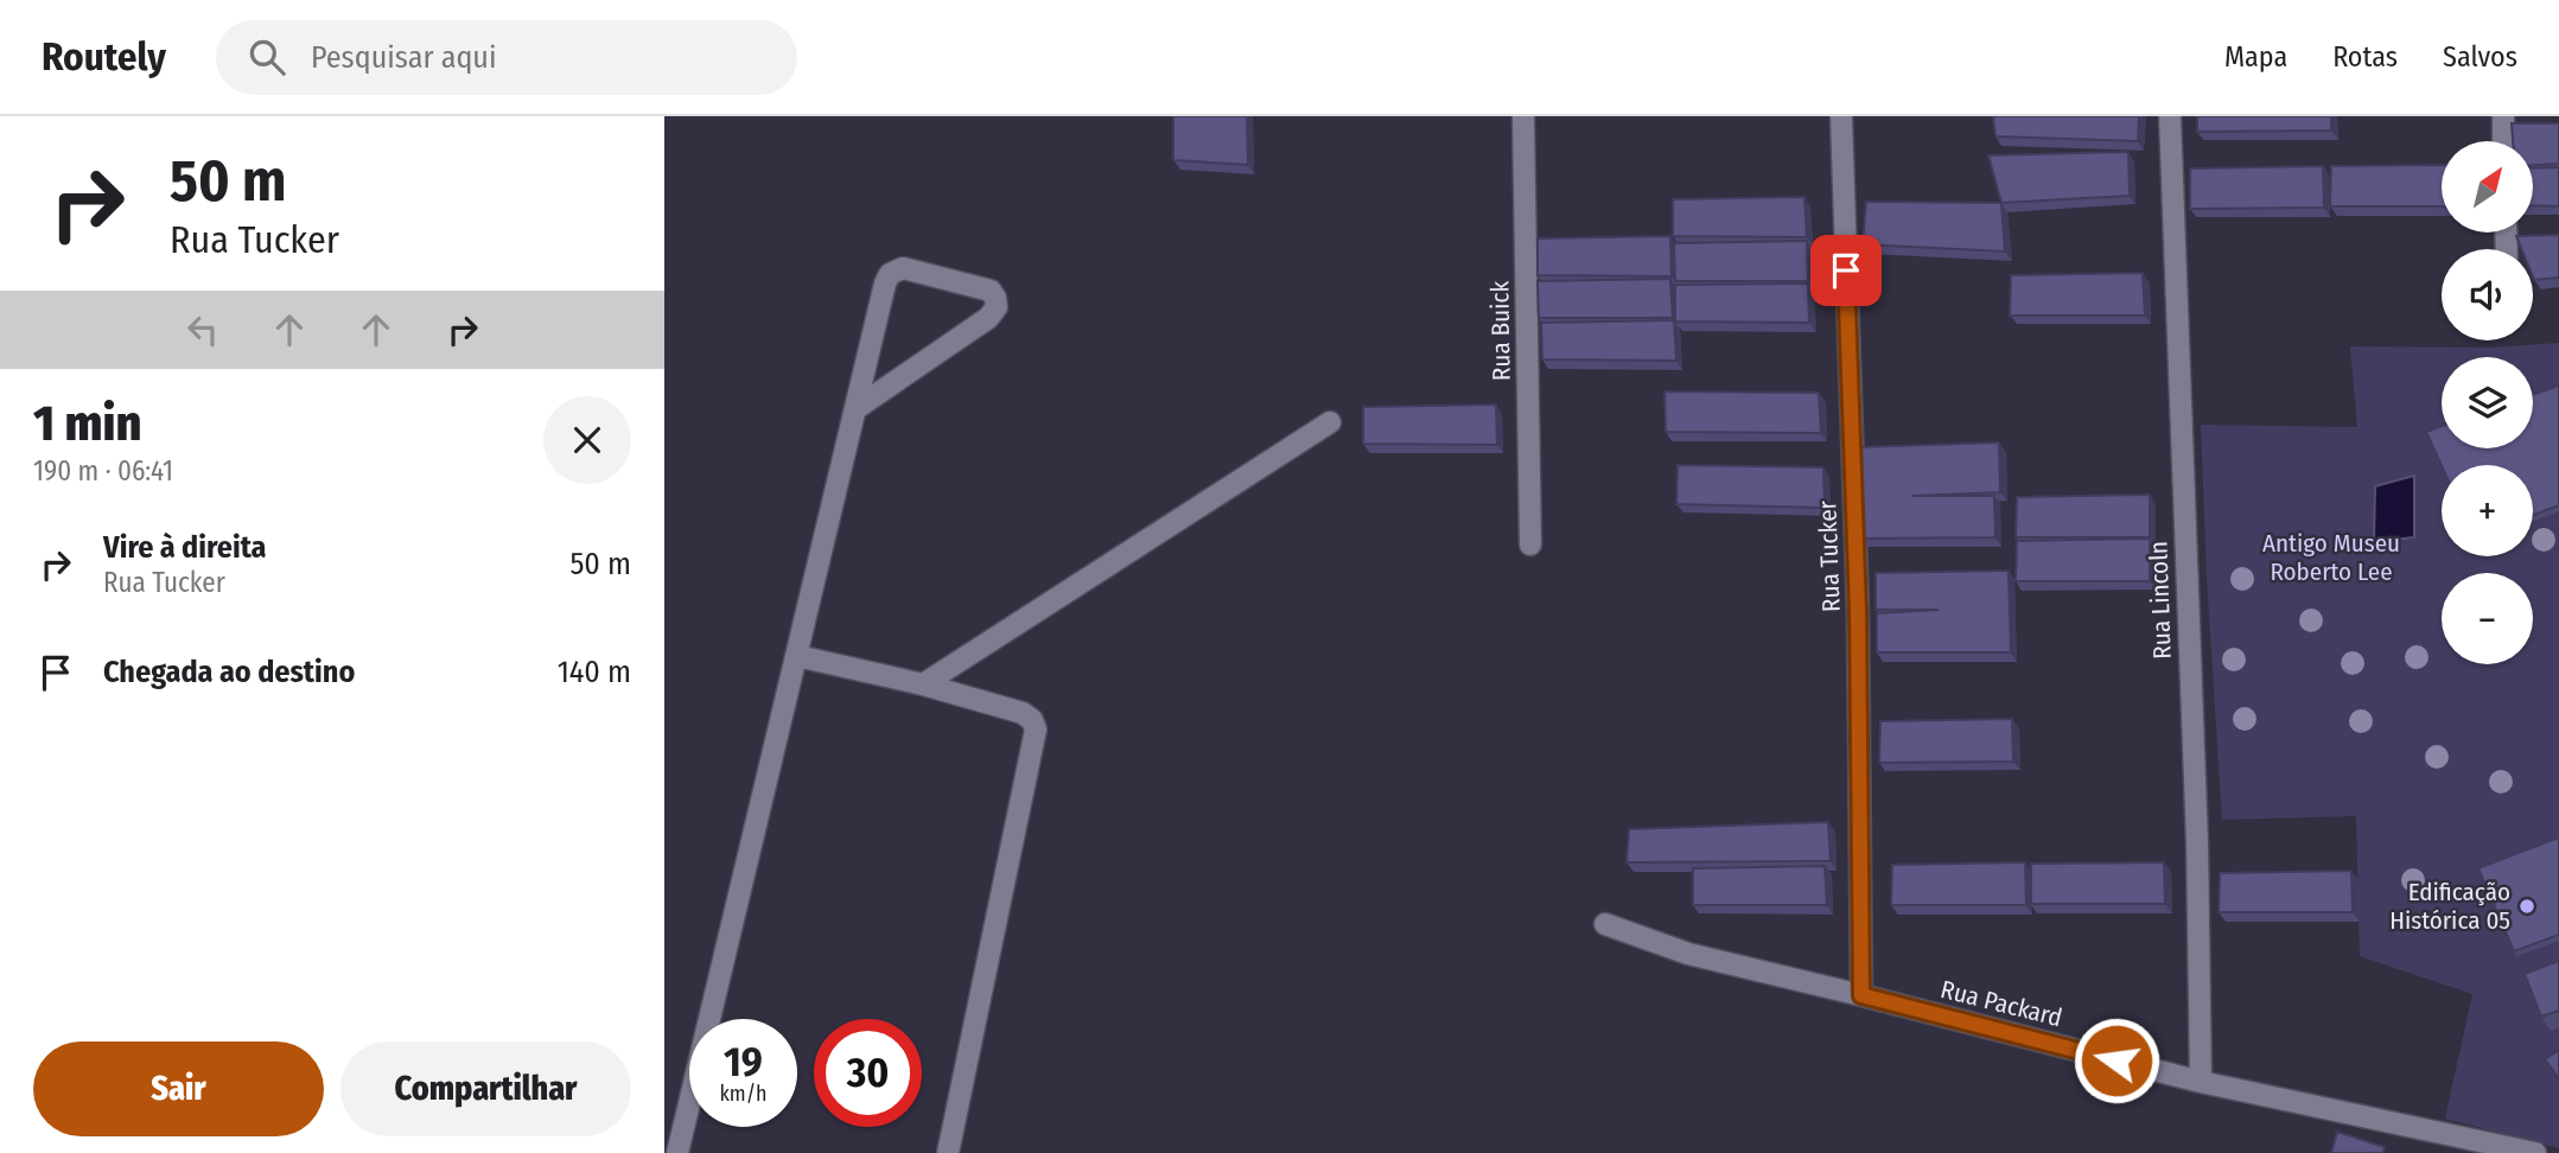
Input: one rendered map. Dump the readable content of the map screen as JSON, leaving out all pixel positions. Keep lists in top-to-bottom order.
{
  "streets": {
    "street": [
      "Rua Buick",
      "Rua Tucker",
      "Rua Lincoln",
      "Rua Packard"
    ]
  },
  "crossings": [
    ["Rua Tucker", "Rua Packard"],
    ["Rua Lincoln", "Rua Packard"]
  ],
  "parks": ["Antigo Museu Roberto Lee"],
  "places": ["Edificação Histórica 05"],
  "north": "top right",
  "page": {
    "header": "Routely",
    "search": "Pesquisar aqui",
    "nav": ["Mapa", "Rotas", "Salvos"],
    "turn": ["50 m", "Rua Tucker"],
    "map_buttons": ["+", "−"],
    "heading": ["1 min", "190 m · 06:41"],
    "list": [
      {
        "name": "Vire à direita",
        "note": "Rua Tucker",
        "value": "50 m"
      },
      {
        "name": "Chegada ao destino",
        "value": "140 m"
      }
    ],
    "speed": "19 km/h",
    "limit": "30",
    "buttons": ["Sair", "Compartilhar"]
  }
}
